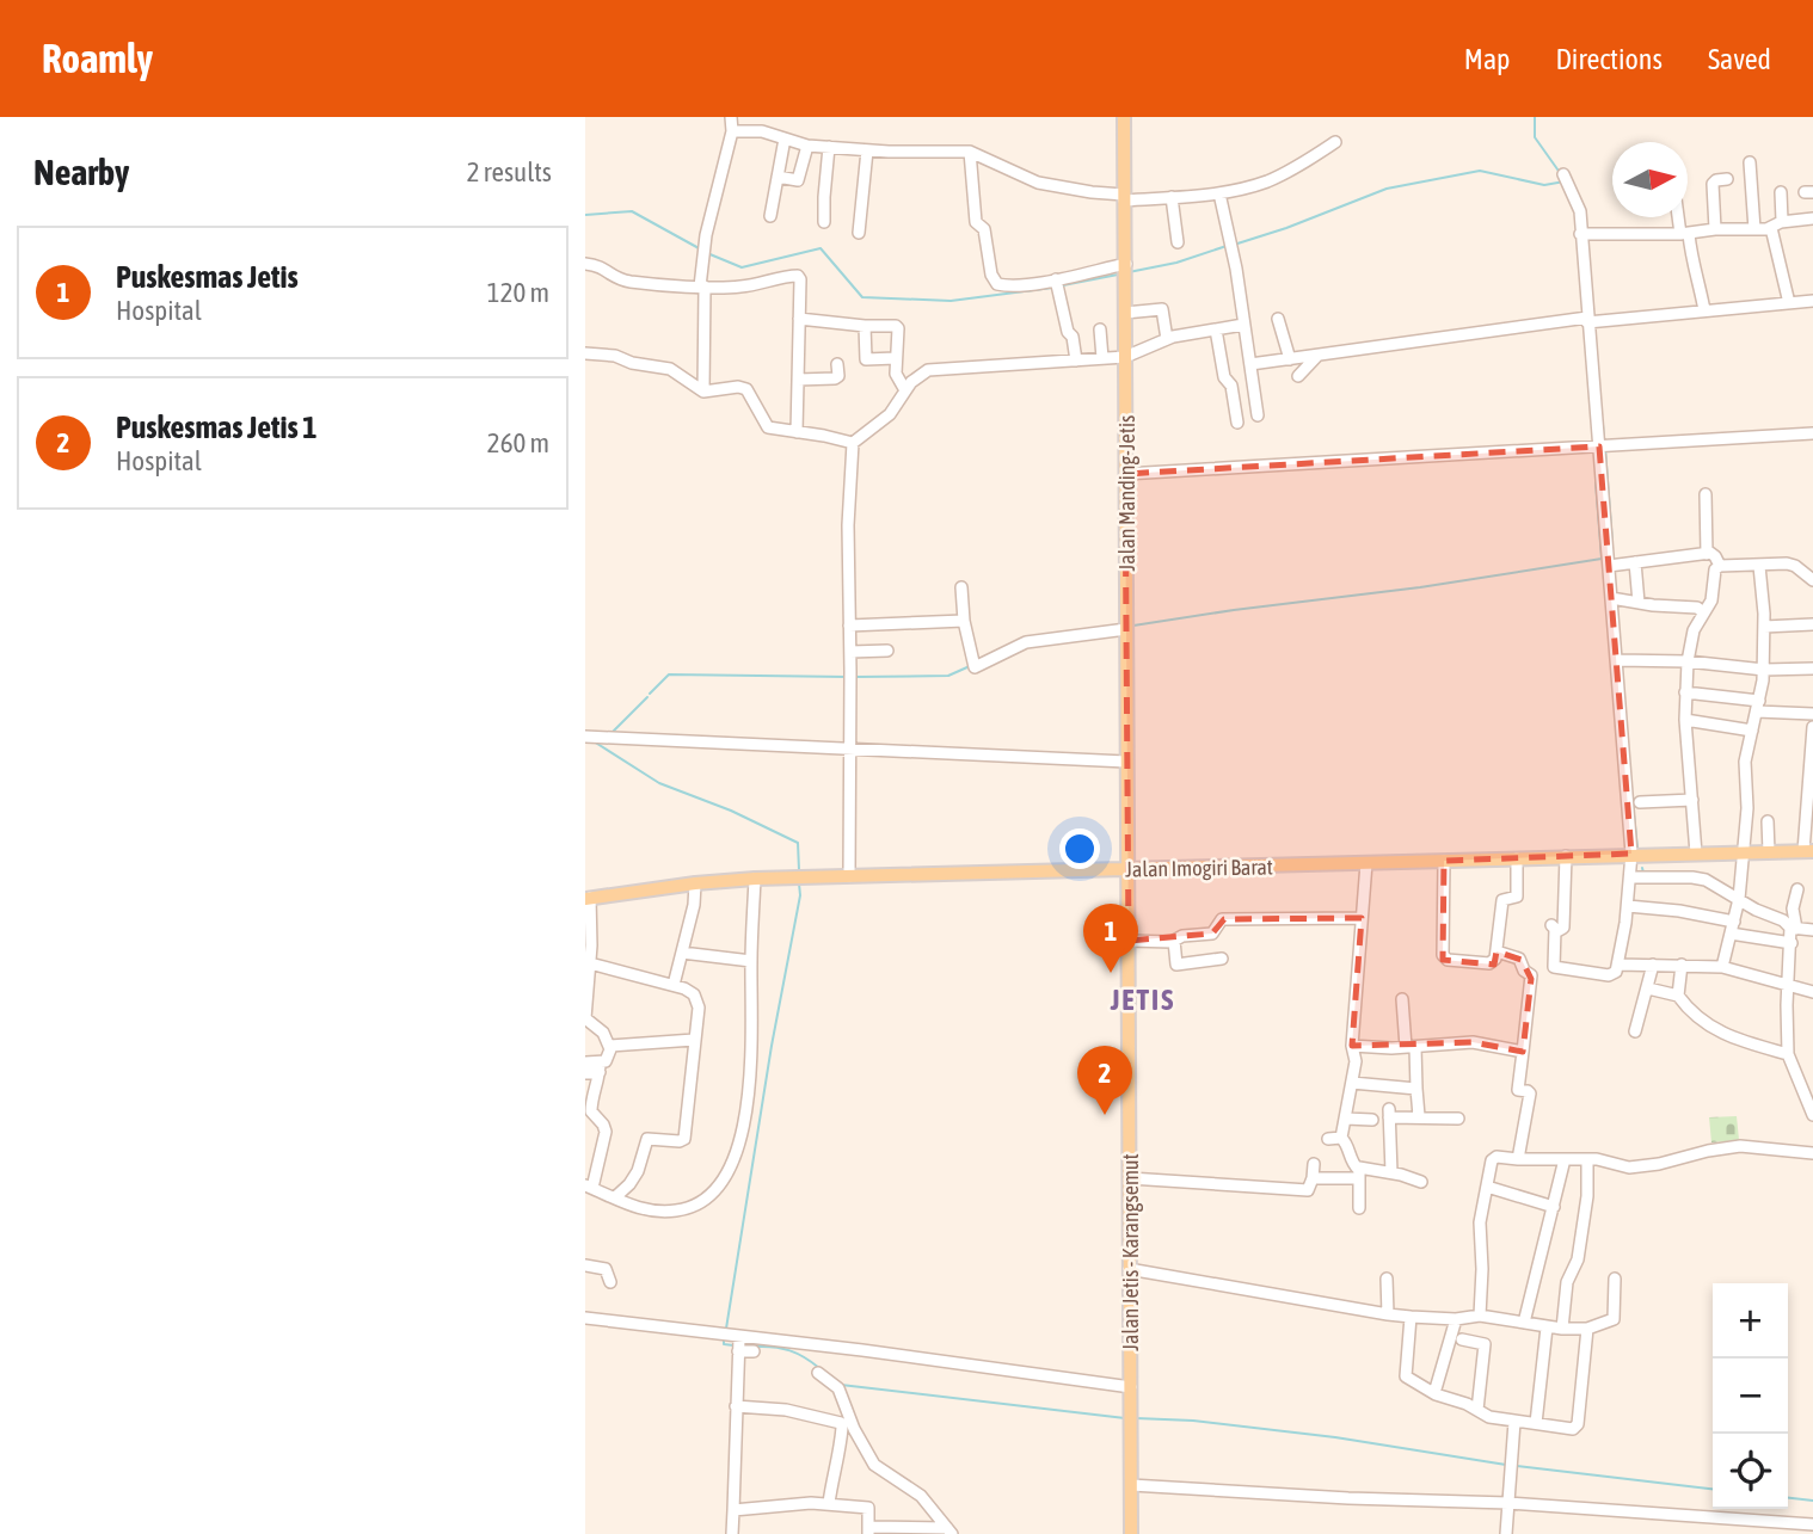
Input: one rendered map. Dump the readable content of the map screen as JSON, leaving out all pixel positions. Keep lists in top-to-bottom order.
{
  "streets": {
    "main road": ["Jalan Manding-Jetis", "Jalan Imogiri Barat", "Jalan Jetis - Karangsemut"]
  },
  "crossings": [
    ["Jalan Manding-Jetis", "Jalan Imogiri Barat"],
    ["Jalan Manding-Jetis", "Jalan Jetis - Karangsemut"],
    ["Jalan Imogiri Barat", "Jalan Jetis - Karangsemut"]
  ],
  "districts": ["JETIS"],
  "north": "right",
  "page": {
    "header": "Roamly",
    "nav": ["Map", "Directions", "Saved"],
    "heading": ["Nearby", "2 results"],
    "list": [
      {
        "mark": "1",
        "name": "Puskesmas Jetis",
        "note": "Hospital",
        "value": "120 m"
      },
      {
        "mark": "2",
        "name": "Puskesmas Jetis 1",
        "note": "Hospital",
        "value": "260 m"
      }
    ],
    "pins": ["1", "2"],
    "map_buttons": ["+", "−"]
  }
}
